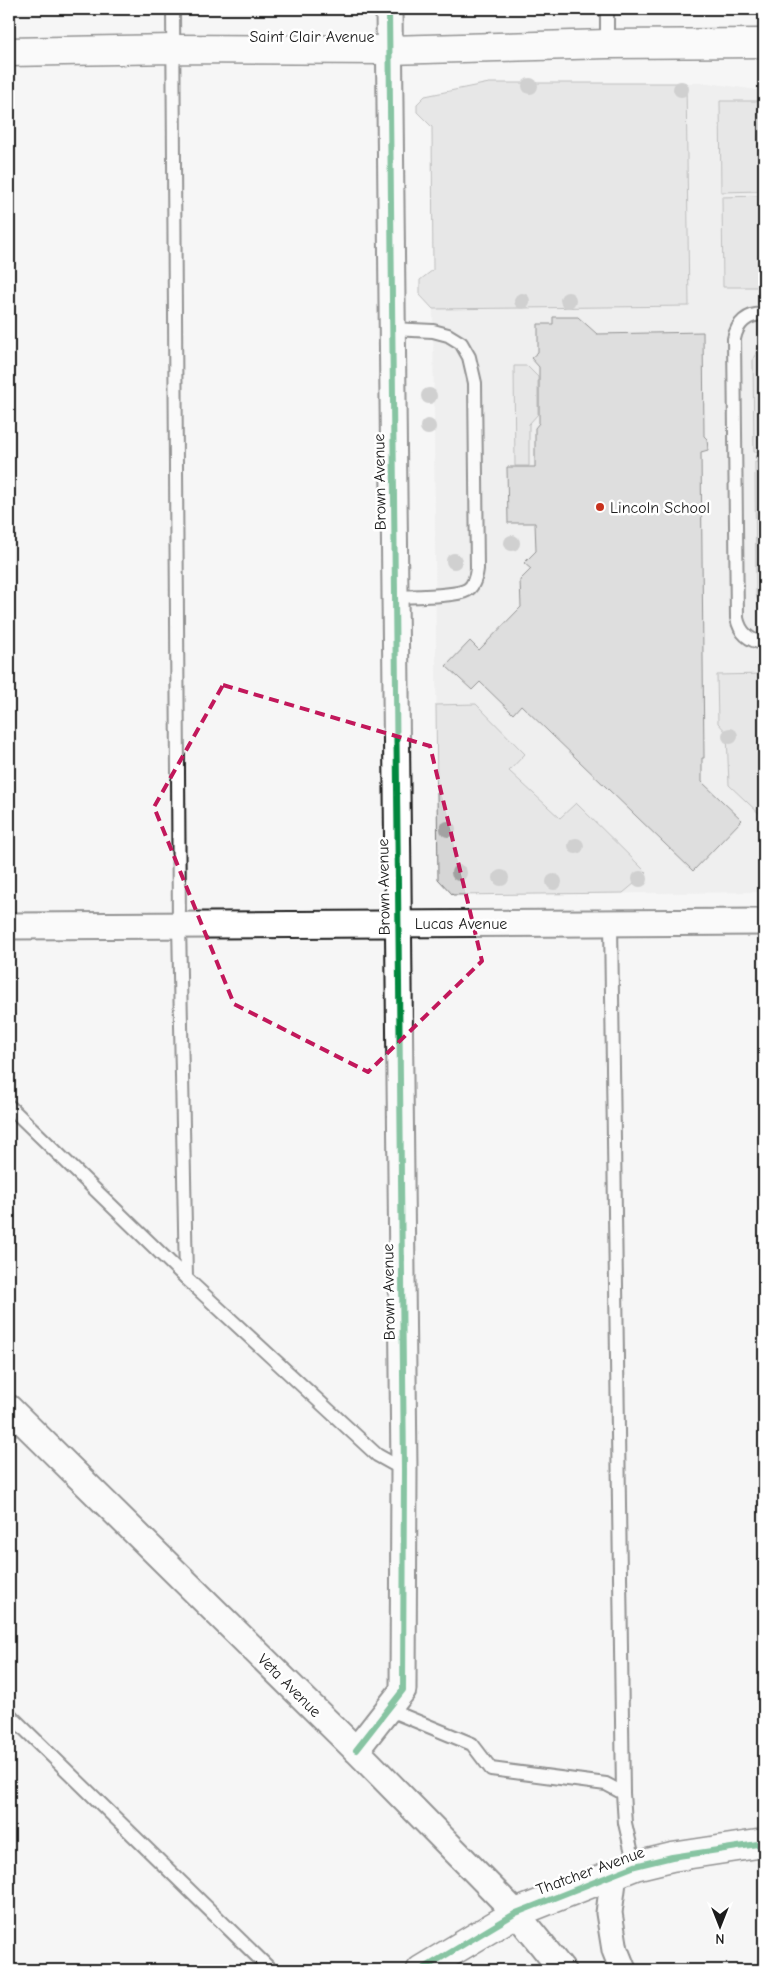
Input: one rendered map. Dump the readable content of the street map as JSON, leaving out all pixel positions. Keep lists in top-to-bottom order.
{
  "streets": {
    "street": [
      "Saint Clair Avenue",
      "Brown Avenue",
      "Lucas Avenue",
      "Veta Avenue",
      "Thatcher Avenue"
    ]
  },
  "crossings": [
    ["Saint Clair Avenue", "Brown Avenue"],
    ["Brown Avenue", "Lucas Avenue"],
    ["Brown Avenue", "Veta Avenue"],
    ["Veta Avenue", "Thatcher Avenue"]
  ],
  "places": ["Lincoln School"],
  "north": "bottom"
}
